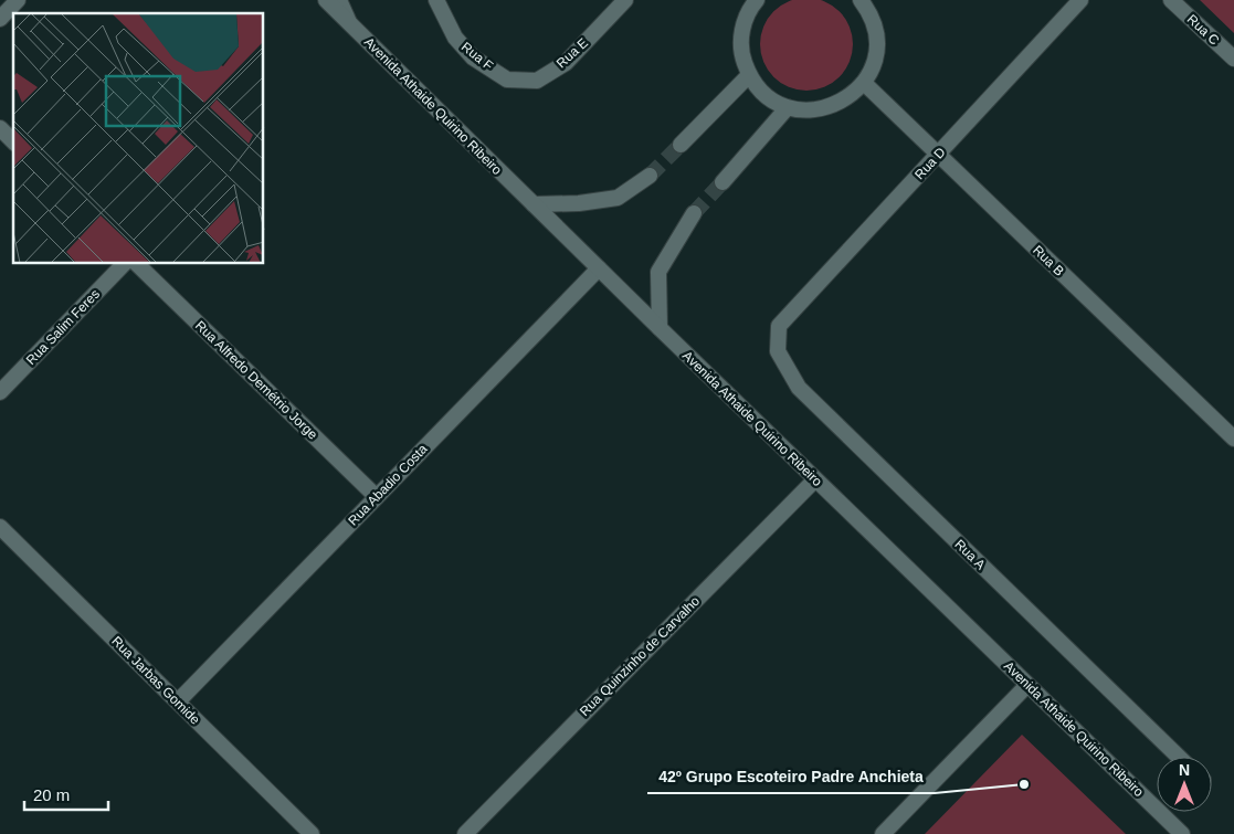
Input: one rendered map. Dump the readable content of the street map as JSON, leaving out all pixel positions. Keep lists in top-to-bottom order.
{
  "streets": {
    "street": [
      "Rua C",
      "Rua E",
      "Rua F",
      "Avenida Athaide Quirino Ribeiro",
      "Rua D",
      "Rua B",
      "Rua Salim Feres",
      "Rua Alfredo Demétrio Jorge",
      "Rua Abadio Costa",
      "Rua A",
      "Rua Quinzinho de Carvalho",
      "Rua Jarbas Gomide"
    ]
  },
  "crossings": [
    ["Rua E", "Rua F"],
    ["Avenida Athaide Quirino Ribeiro", "Rua Abadio Costa"],
    ["Avenida Athaide Quirino Ribeiro", "Rua Quinzinho de Carvalho"],
    ["Rua D", "Rua B"],
    ["Rua D", "Rua A"],
    ["Rua Alfredo Demétrio Jorge", "Rua Abadio Costa"],
    ["Rua Abadio Costa", "Rua Jarbas Gomide"]
  ],
  "places": ["42º Grupo Escoteiro Padre Anchieta"],
  "scale_bar": "20 m",
  "north": "top"
}
